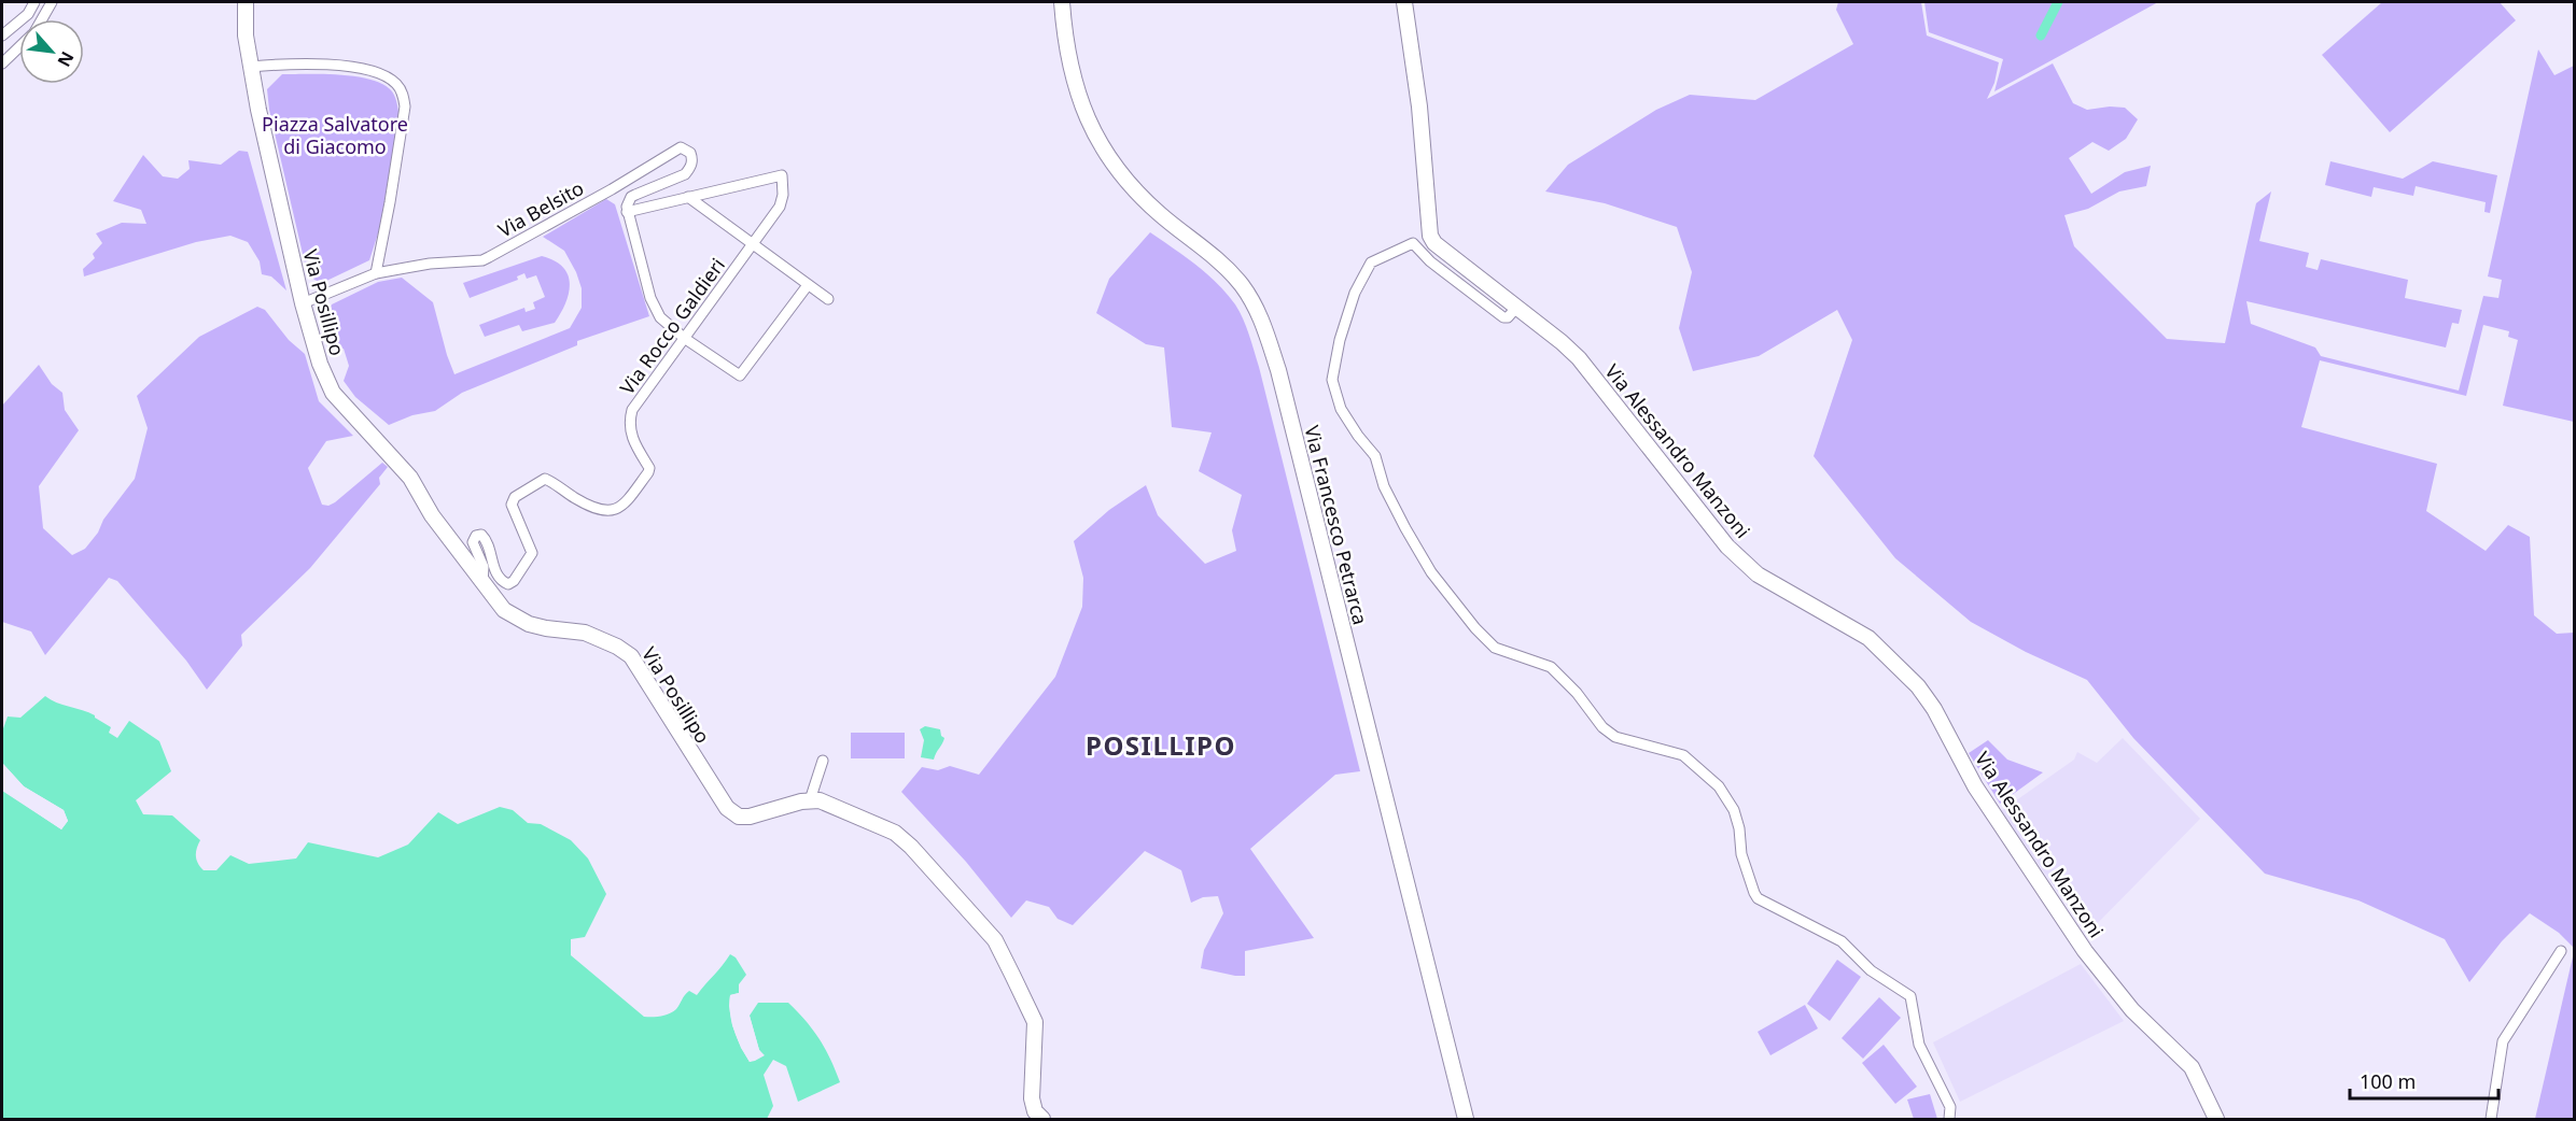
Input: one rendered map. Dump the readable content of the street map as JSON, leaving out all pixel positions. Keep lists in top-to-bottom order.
{
  "streets": {
    "street": [
      "Via Belsito",
      "Via Posillipo",
      "Via Rocco Galdieri",
      "Via Alessandro Manzoni",
      "Via Francesco Petrarca"
    ]
  },
  "crossings": [
    ["Via Belsito", "Via Posillipo"],
    ["Via Posillipo", "Via Rocco Galdieri"]
  ],
  "districts": ["POSILLIPO"],
  "parks": ["Piazza Salvatore di Giacomo"],
  "scale_bar": "100 m",
  "north": "bottom right"
}
